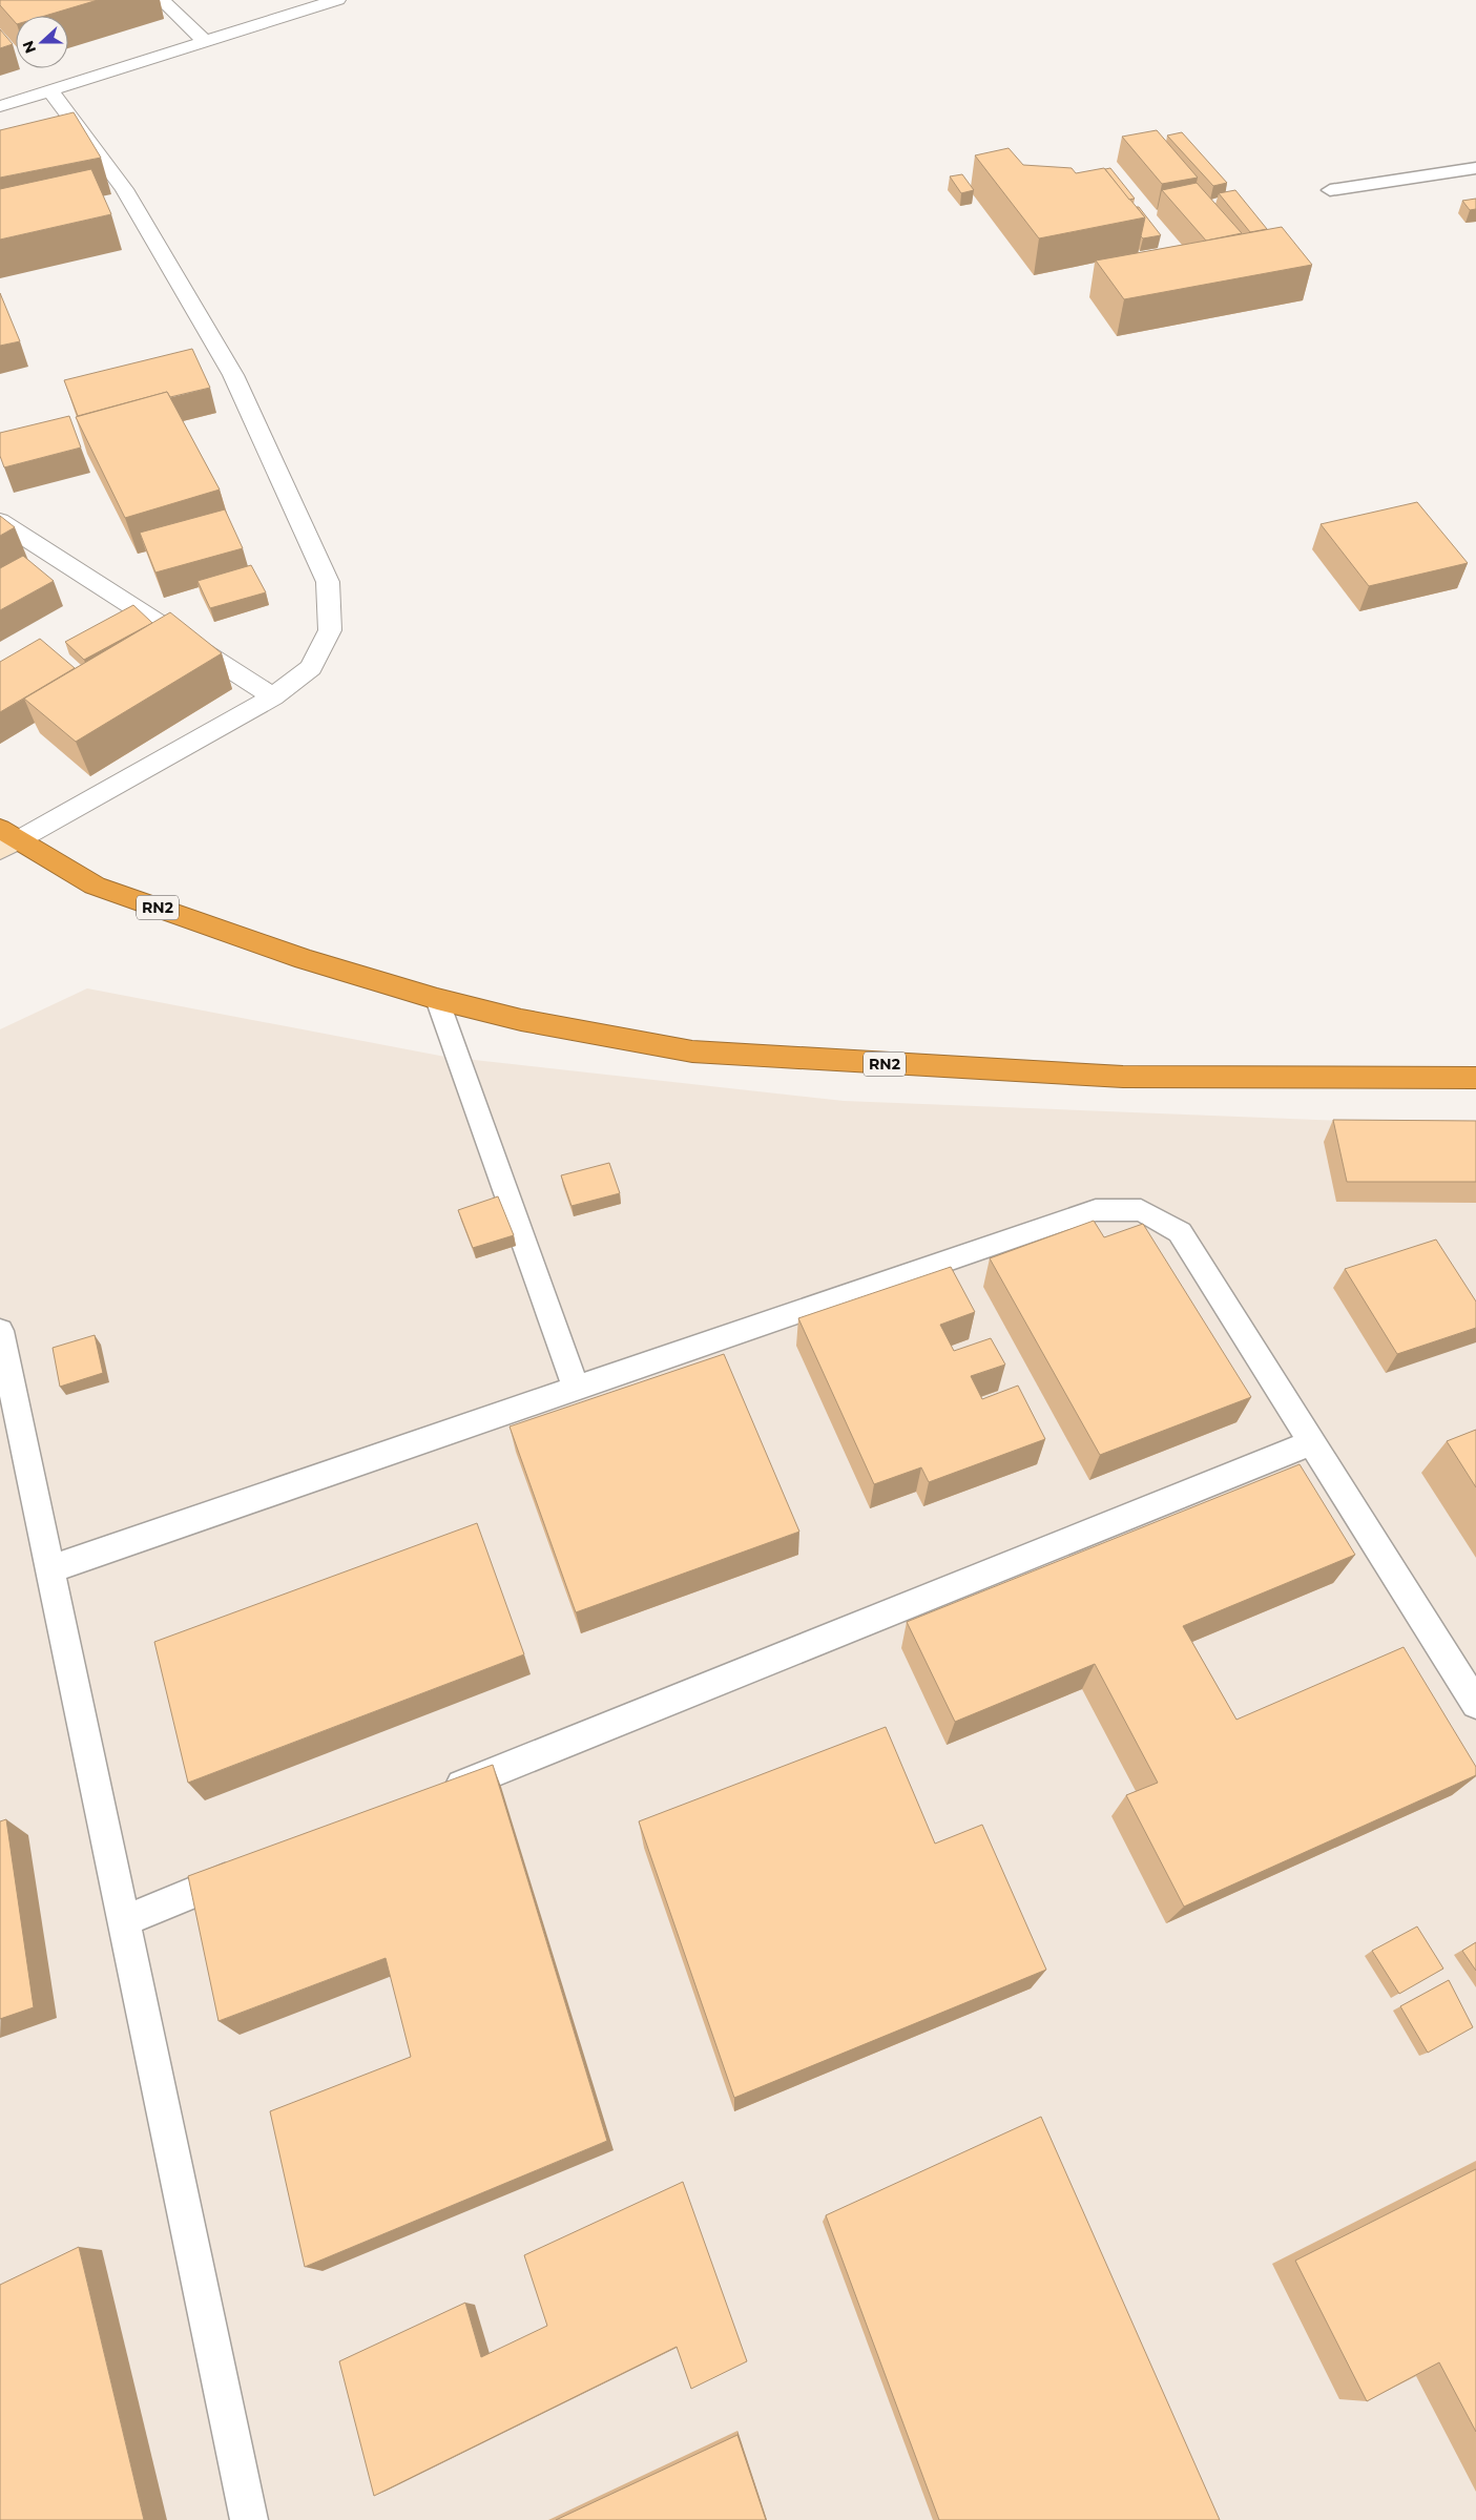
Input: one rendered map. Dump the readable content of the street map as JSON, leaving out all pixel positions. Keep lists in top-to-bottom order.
{
  "streets": {
    "highway": ["RN2"]
  },
  "north": "left"
}
